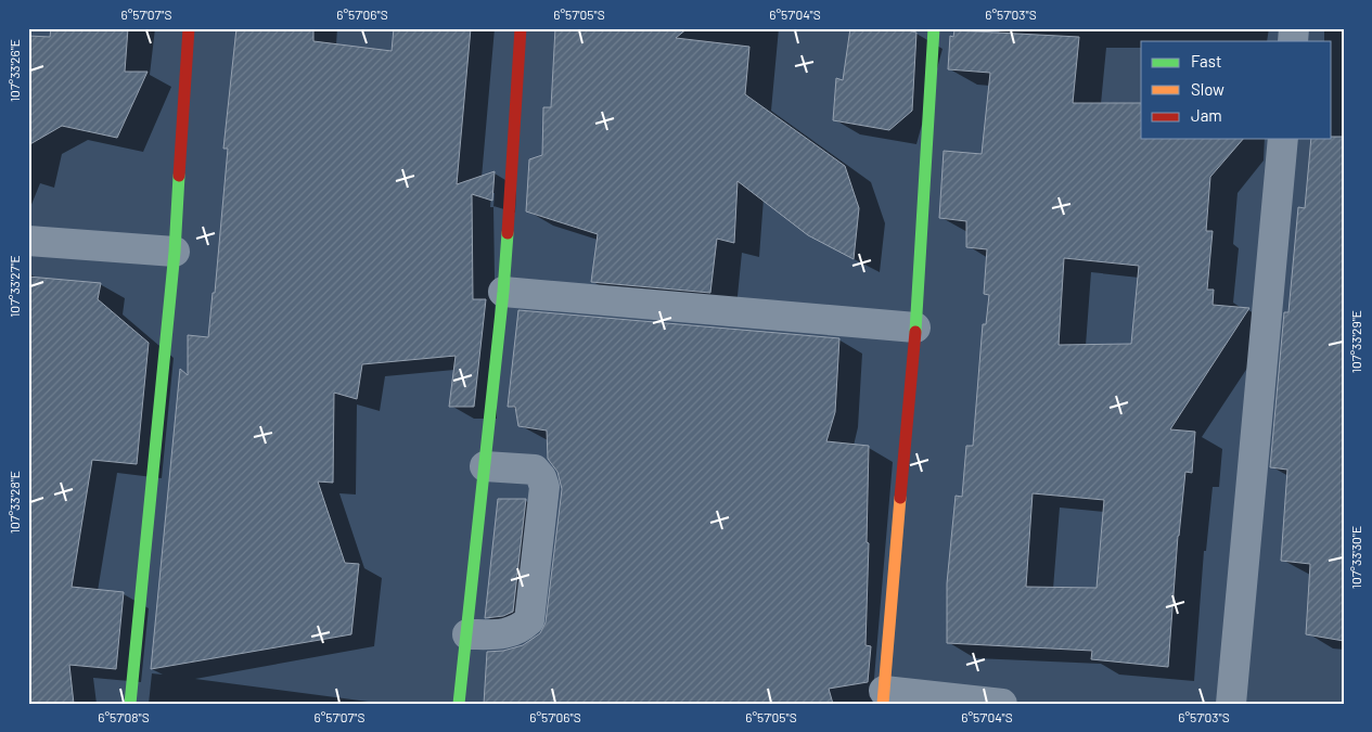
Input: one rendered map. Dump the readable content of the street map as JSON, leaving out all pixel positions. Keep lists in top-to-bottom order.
{
  "legend": ["Fast", "Slow", "Jam"],
  "coordinates": [
    "6°57'07\"S",
    "6°57'06\"S",
    "6°57'05\"S",
    "6°57'04\"S",
    "6°57'03\"S",
    "107°33'26\"E",
    "107°33'27\"E",
    "107°33'29\"E",
    "107°33'28\"E",
    "107°33'30\"E",
    "6°57'08\"S"
  ]
}
